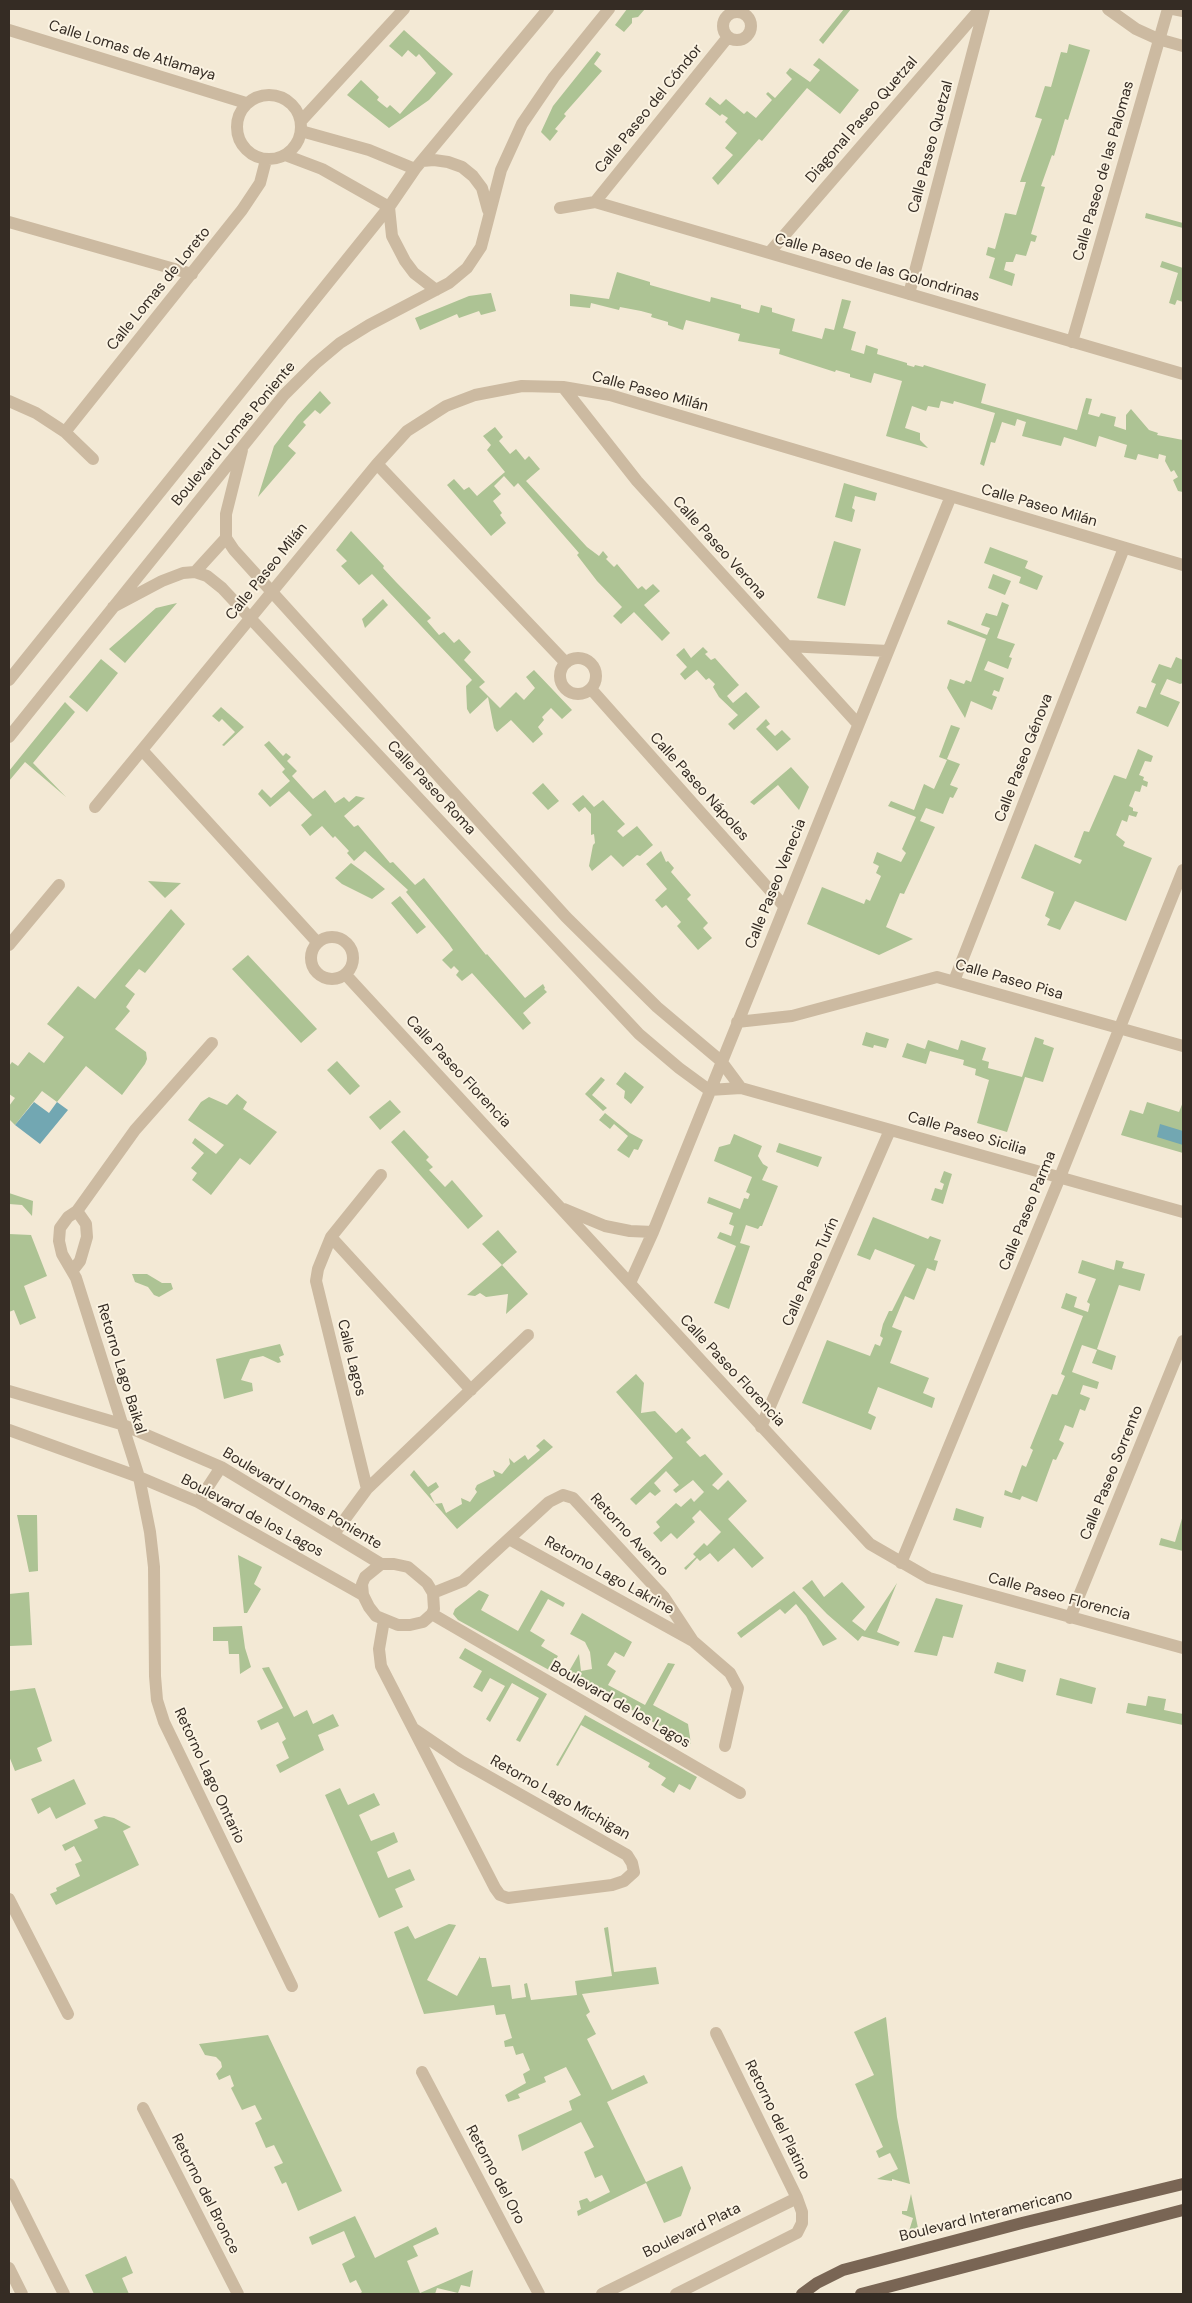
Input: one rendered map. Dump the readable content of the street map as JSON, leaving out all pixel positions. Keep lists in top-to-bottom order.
{
  "streets": {
    "main road": ["Boulevard Interamericano"],
    "street": [
      "Calle Lomas de Atlamaya",
      "Calle Paseo del Cóndor",
      "Diagonal Paseo Quetzal",
      "Calle Paseo Quetzal",
      "Calle Paseo de las Palomas",
      "Calle Paseo de las Golondrinas",
      "Calle Lomas de Loreto",
      "Calle Paseo Milán",
      "Boulevard Lomas Poniente",
      "Calle Paseo Verona",
      "Calle Paseo Génova",
      "Calle Paseo Nápoles",
      "Calle Paseo Roma",
      "Calle Paseo Venecia",
      "Calle Paseo Pisa",
      "Calle Paseo Florencia",
      "Calle Paseo Sicilia",
      "Calle Paseo Parma",
      "Calle Paseo Turín",
      "Calle Lagos",
      "Retorno Lago Baikal",
      "Calle Paseo Sorrento",
      "Boulevard de los Lagos",
      "Retorno Averno",
      "Retorno Lago Lakrine",
      "Retorno Lago Ontario",
      "Retorno Lago Míchigan",
      "Retorno del Platino",
      "Retorno del Oro",
      "Retorno del Bronce",
      "Boulevard Plata"
    ]
  },
  "crossings": [
    ["Calle Lomas de Atlamaya", "Calle Lomas de Loreto"],
    ["Calle Paseo del Cóndor", "Calle Paseo de las Golondrinas"],
    ["Diagonal Paseo Quetzal", "Calle Paseo Quetzal"],
    ["Diagonal Paseo Quetzal", "Calle Paseo de las Golondrinas"],
    ["Calle Paseo Quetzal", "Calle Paseo de las Golondrinas"],
    ["Calle Paseo de las Palomas", "Calle Paseo de las Golondrinas"],
    ["Calle Paseo Milán", "Calle Paseo Verona"],
    ["Calle Paseo Milán", "Calle Paseo Génova"],
    ["Calle Paseo Milán", "Calle Paseo Roma"],
    ["Calle Paseo Milán", "Calle Paseo Venecia"],
    ["Boulevard Lomas Poniente", "Retorno Lago Baikal"],
    ["Boulevard Lomas Poniente", "Boulevard de los Lagos"],
    ["Boulevard Lomas Poniente", "Retorno Averno"],
    ["Boulevard Lomas Poniente", "Retorno Lago Míchigan"],
    ["Calle Paseo Verona", "Calle Paseo Venecia"],
    ["Calle Paseo Génova", "Calle Paseo Pisa"],
    ["Calle Paseo Nápoles", "Calle Paseo Venecia"],
    ["Calle Paseo Roma", "Calle Paseo Venecia"],
    ["Calle Paseo Roma", "Calle Paseo Sicilia"],
    ["Calle Paseo Venecia", "Calle Paseo Pisa"],
    ["Calle Paseo Venecia", "Calle Paseo Florencia"],
    ["Calle Paseo Venecia", "Calle Paseo Sicilia"],
    ["Calle Paseo Pisa", "Calle Paseo Parma"],
    ["Calle Paseo Florencia", "Calle Paseo Parma"],
    ["Calle Paseo Florencia", "Calle Paseo Turín"],
    ["Calle Paseo Florencia", "Calle Paseo Sorrento"],
    ["Calle Paseo Sicilia", "Calle Paseo Parma"],
    ["Calle Paseo Sicilia", "Calle Paseo Turín"],
    ["Retorno Lago Baikal", "Boulevard de los Lagos"],
    ["Retorno Lago Baikal", "Retorno Lago Ontario"],
    ["Boulevard de los Lagos", "Retorno Averno"],
    ["Boulevard de los Lagos", "Retorno Lago Ontario"],
    ["Boulevard de los Lagos", "Retorno Lago Míchigan"],
    ["Retorno Averno", "Retorno Lago Lakrine"],
    ["Retorno Averno", "Retorno Lago Míchigan"],
    ["Retorno del Platino", "Boulevard Plata"]
  ]
}
